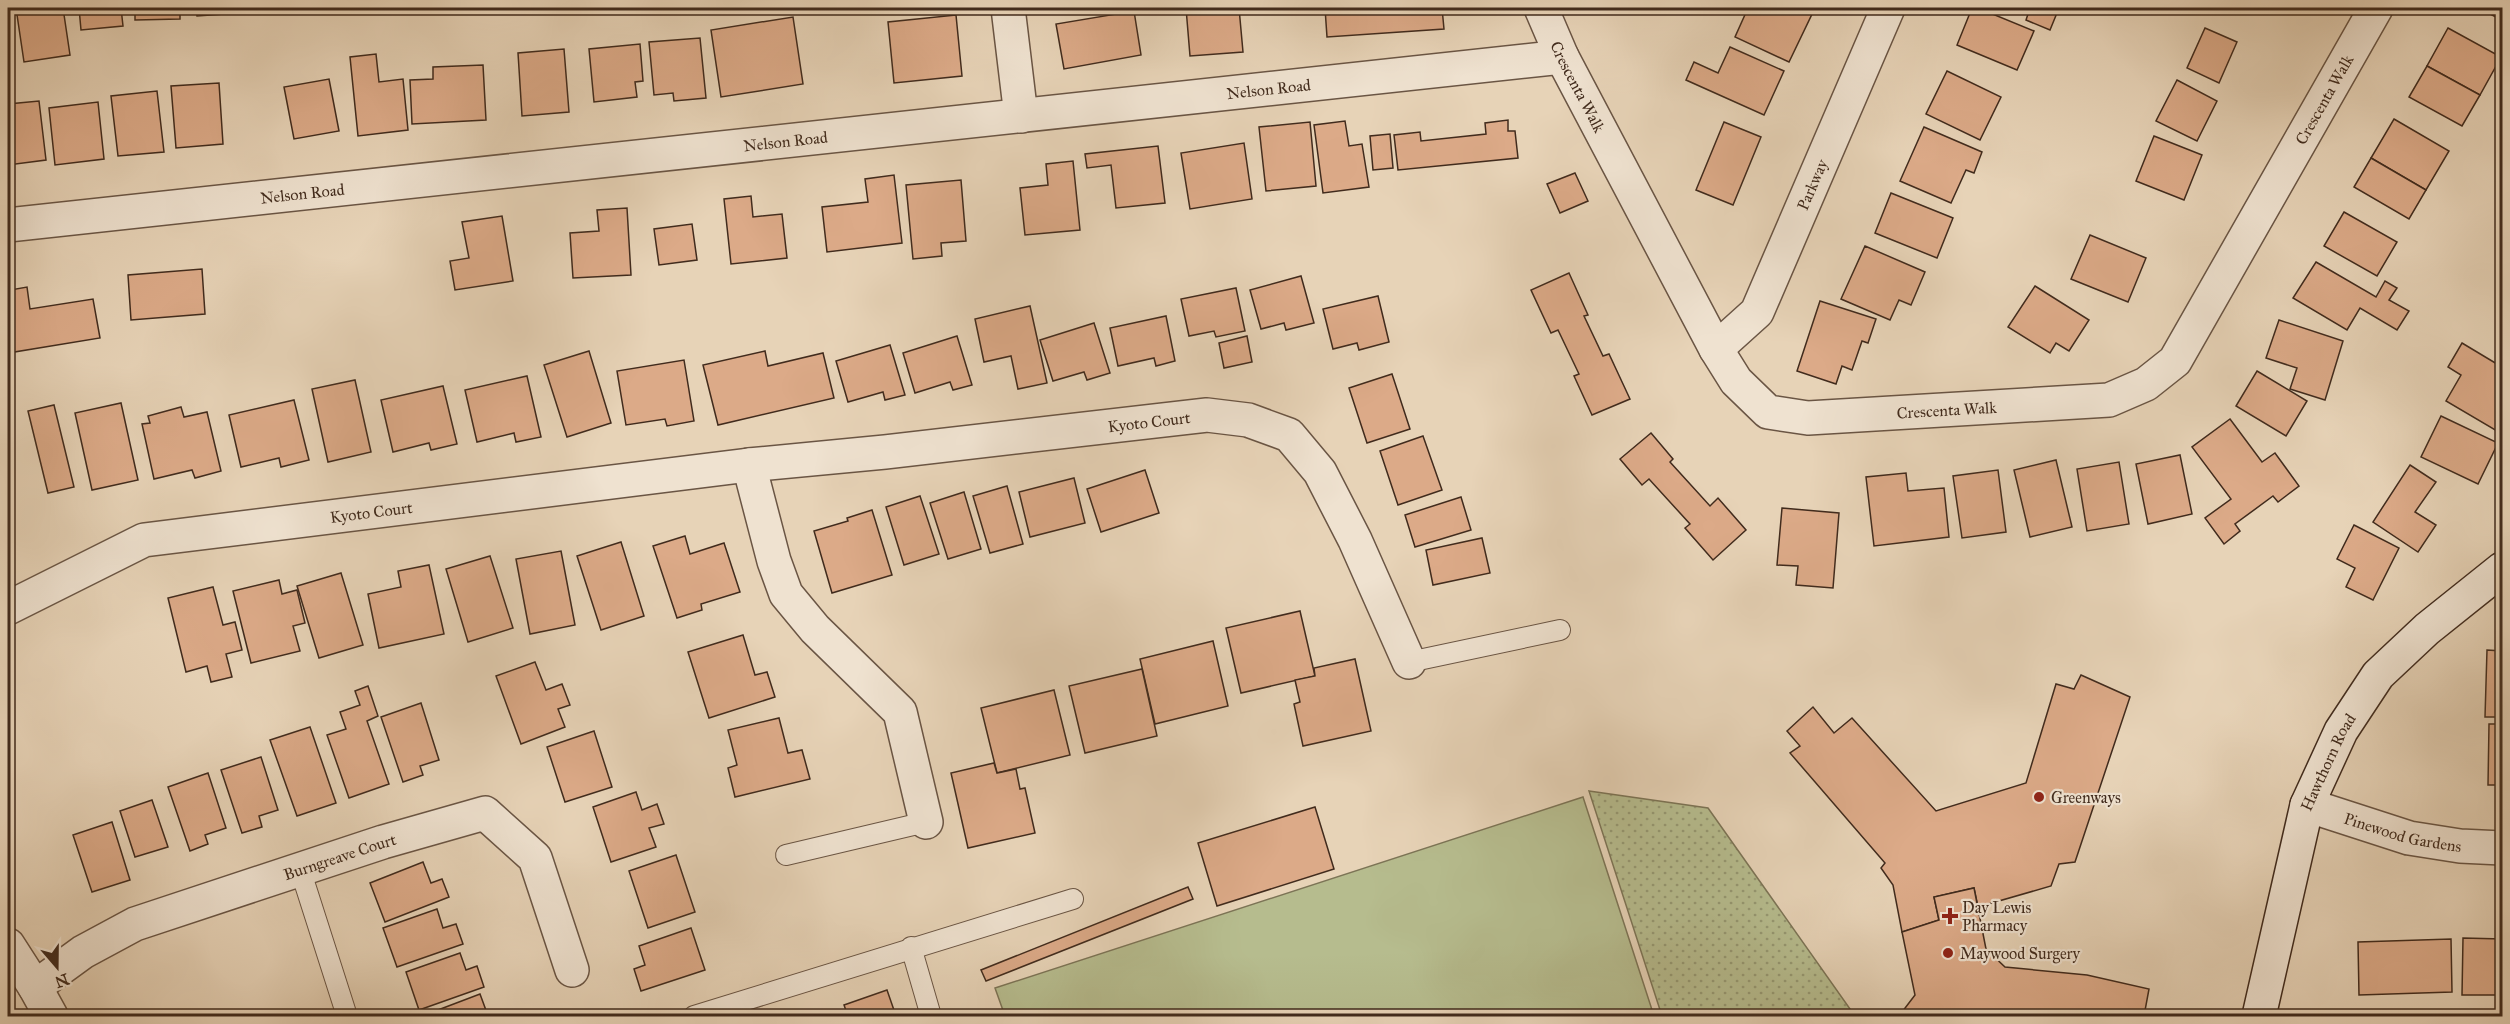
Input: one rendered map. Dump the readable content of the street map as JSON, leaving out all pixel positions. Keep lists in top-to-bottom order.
{
  "streets": {
    "street": [
      "Crescenta Walk",
      "Nelson Road",
      "Parkway",
      "Kyoto Court",
      "Hawthorn Road",
      "Pinewood Gardens",
      "Burngreave Court"
    ]
  },
  "crossings": [
    ["Crescenta Walk", "Nelson Road"],
    ["Crescenta Walk", "Parkway"],
    ["Hawthorn Road", "Pinewood Gardens"]
  ],
  "places": {
    "other": ["Greenways", "Maywood Surgery"],
    "health": ["Day Lewis Pharmacy"]
  },
  "north": "bottom"
}
